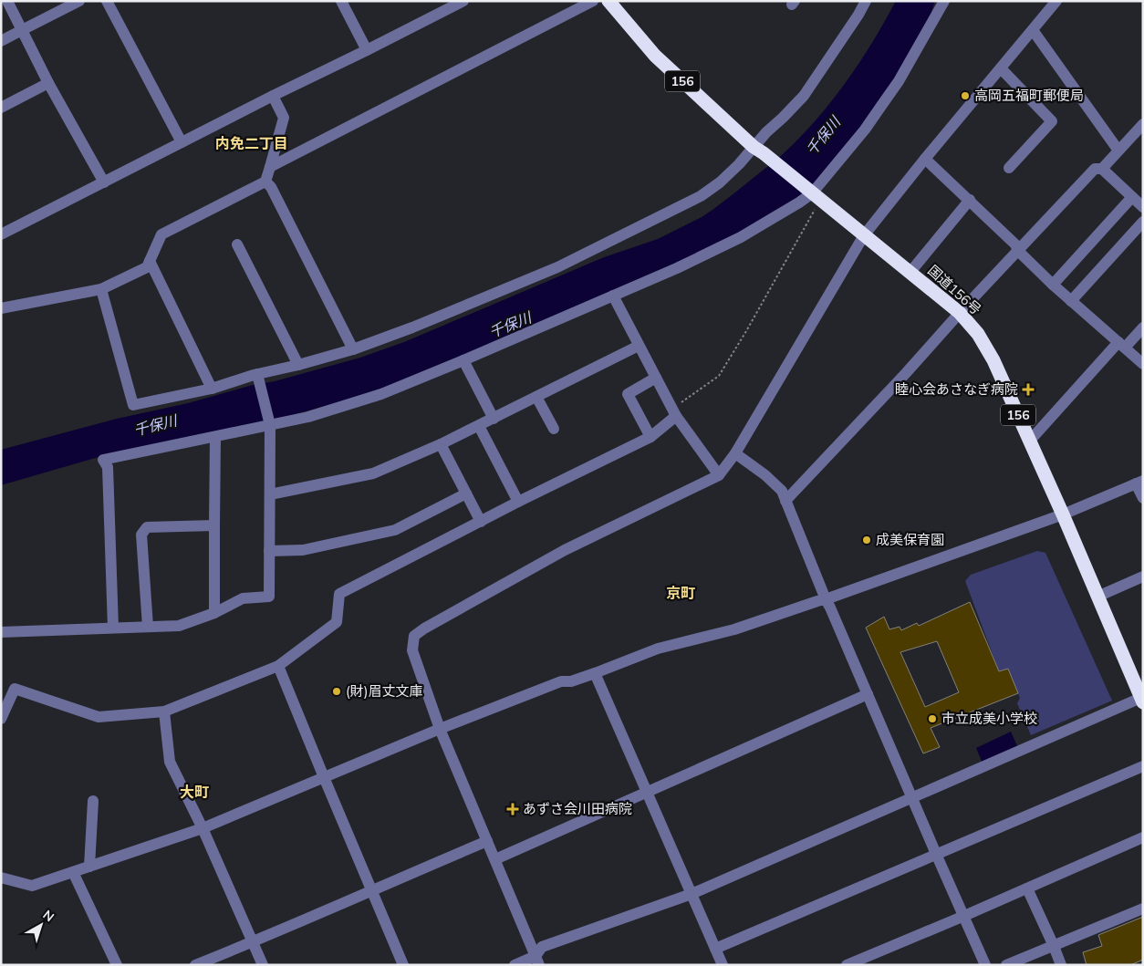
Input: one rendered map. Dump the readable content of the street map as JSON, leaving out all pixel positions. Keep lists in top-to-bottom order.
{
  "streets": {
    "highway": ["156", "国道156号"]
  },
  "districts": ["内免二丁目", "京町", "大町"],
  "water": ["千保川"],
  "places": {
    "other": [
      "高岡五福町郵便局",
      "成美保育園",
      "(財)眉丈文庫",
      "市立成美小学校"
    ],
    "health": ["睦心会あさなぎ病院", "あずさ会川田病院"]
  },
  "north": "top right"
}
